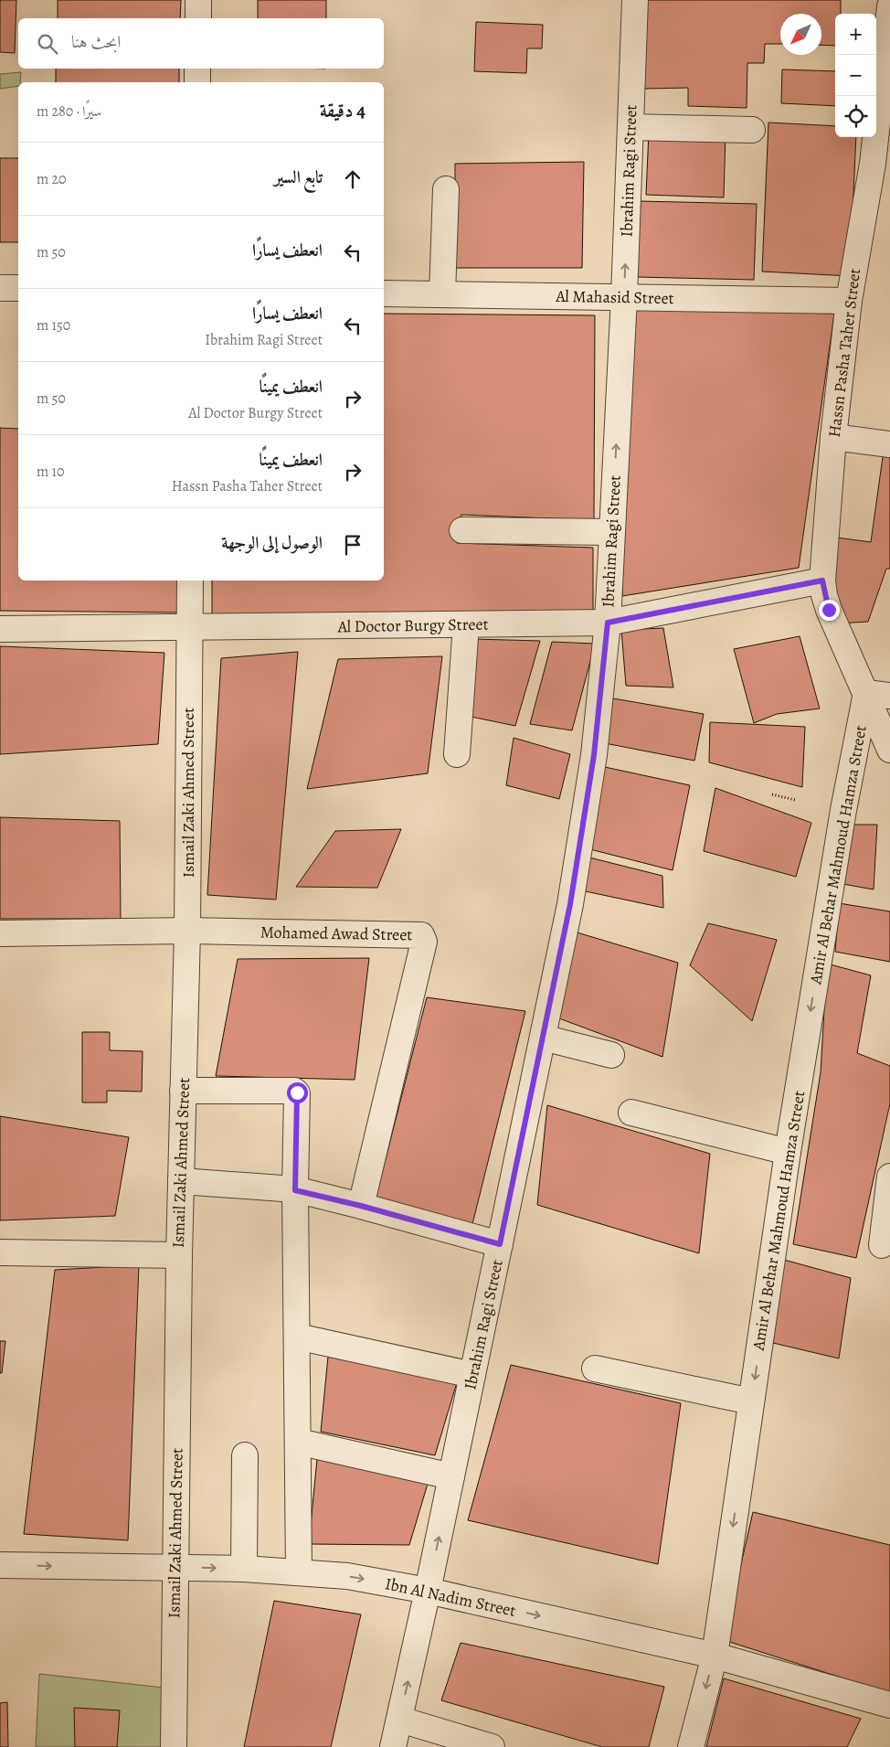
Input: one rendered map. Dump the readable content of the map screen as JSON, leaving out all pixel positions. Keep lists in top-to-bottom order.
{
  "streets": {
    "street": [
      "Ibrahim Ragi Street",
      "Al Mahasid Street",
      "Hassn Pasha Taher Street",
      "Al Doctor Burgy Street",
      "Ismail Zaki Ahmed Street",
      "Amir Al Behar Mahmoud Hamza Street",
      "Mohamed Awad Street",
      "Ibn Al Nadim Street"
    ]
  },
  "crossings": [
    ["Ibrahim Ragi Street", "Al Mahasid Street"],
    ["Ibrahim Ragi Street", "Al Doctor Burgy Street"],
    ["Ibrahim Ragi Street", "Ibn Al Nadim Street"],
    ["Al Mahasid Street", "Hassn Pasha Taher Street"],
    ["Hassn Pasha Taher Street", "Al Doctor Burgy Street"],
    ["Hassn Pasha Taher Street", "Amir Al Behar Mahmoud Hamza Street"],
    ["Al Doctor Burgy Street", "Ismail Zaki Ahmed Street"],
    ["Ismail Zaki Ahmed Street", "Mohamed Awad Street"],
    ["Ismail Zaki Ahmed Street", "Ibn Al Nadim Street"],
    ["Amir Al Behar Mahmoud Hamza Street", "Ibn Al Nadim Street"]
  ],
  "one_way": ["Amir Al Behar Mahmoud Hamza Street"],
  "north": "bottom left",
  "page": {
    "map_buttons": ["+", "−"],
    "search": "ابحث هنا",
    "heading": ["4 دقيقة", "سيرًا · 280 m"],
    "list": [
      ["تابع السير", "20 m"],
      ["انعطف يسارًا", "50 m"],
      ["انعطف يسارًا", "Ibrahim Ragi Street", "150 m"],
      ["انعطف يمينًا", "Al Doctor Burgy Street", "50 m"],
      ["انعطف يمينًا", "Hassn Pasha Taher Street", "10 m"],
      "الوصول إلى الوجهة"
    ]
  }
}
